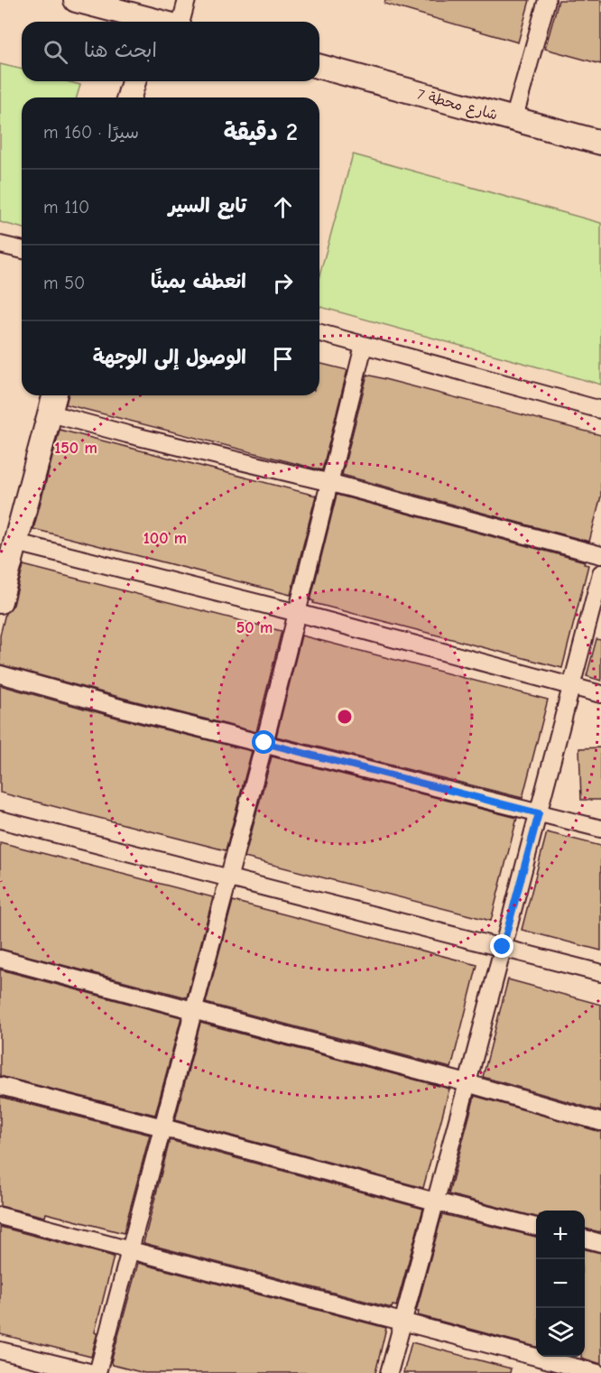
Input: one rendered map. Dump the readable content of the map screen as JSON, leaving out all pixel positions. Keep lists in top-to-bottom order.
{
  "streets": {
    "street": ["شارع محطة 7"]
  },
  "page": {
    "search": "ابحث هنا",
    "heading": ["2 دقيقة", "سيرًا · 160 m"],
    "list": [
      ["تابع السير", "110 m"],
      ["انعطف يمينًا", "50 m"],
      "الوصول إلى الوجهة"
    ],
    "map_buttons": ["+", "−"]
  },
  "rings": ["150 m", "100 m", "50 m"]
}
